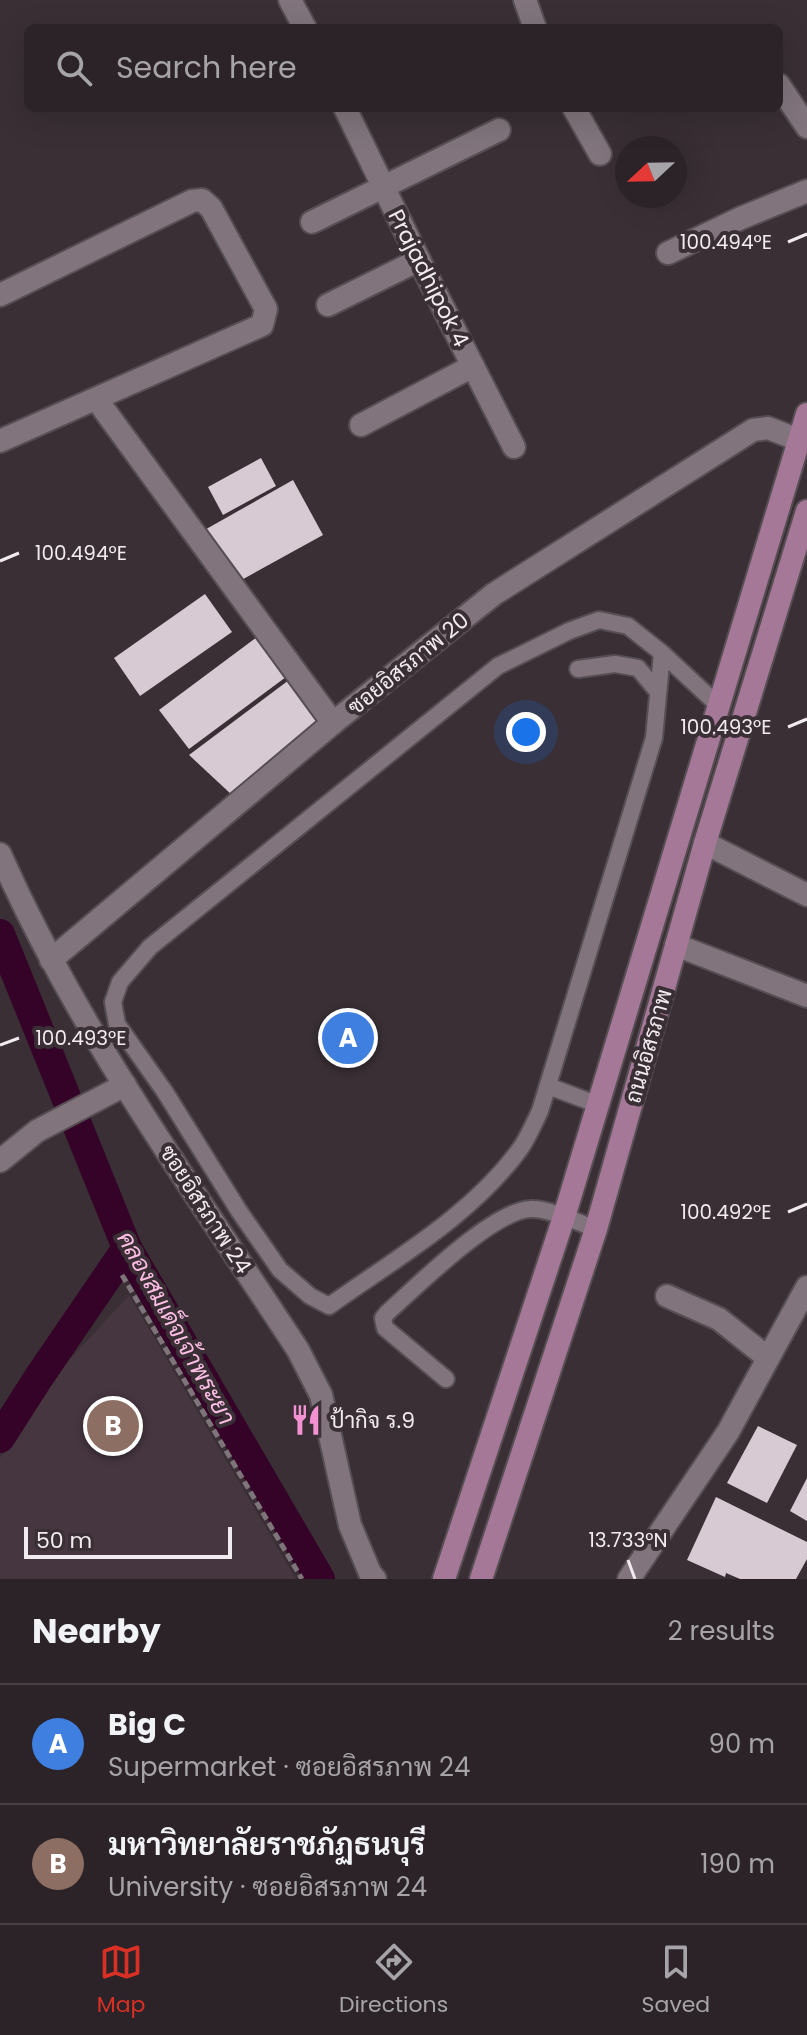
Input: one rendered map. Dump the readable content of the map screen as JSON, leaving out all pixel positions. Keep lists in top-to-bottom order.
{
  "streets": {
    "main road": ["ถนนอิสรภาพ"],
    "street": ["Prajadhipok 4", "ซอยอิสรภาพ 20", "ซอยอิสรภาพ 24"]
  },
  "crossings": [
    ["ซอยอิสรภาพ 20", "ซอยอิสรภาพ 24"]
  ],
  "water": ["คลองสมเด็จเจ้าพระยา"],
  "places": {
    "restaurant": ["ป้ากิจ ร.9"]
  },
  "scale_bar": "50 m",
  "north": "left",
  "page": {
    "search": "Search here",
    "pins": ["A", "B"],
    "scale": "50 m",
    "heading": ["Nearby", "2 results"],
    "list": [
      {
        "mark": "A",
        "name": "Big C",
        "note": "Supermarket · ซอยอิสรภาพ 24",
        "value": "90 m"
      },
      {
        "mark": "B",
        "name": "มหาวิทยาลัยราชภัฏธนบุรี",
        "note": "University · ซอยอิสรภาพ 24",
        "value": "190 m"
      }
    ],
    "nav": ["Map", "Directions", "Saved"]
  },
  "coordinates": [
    "100.494°E",
    "100.493°E",
    "100.492°E",
    "13.733°N"
  ]
}
